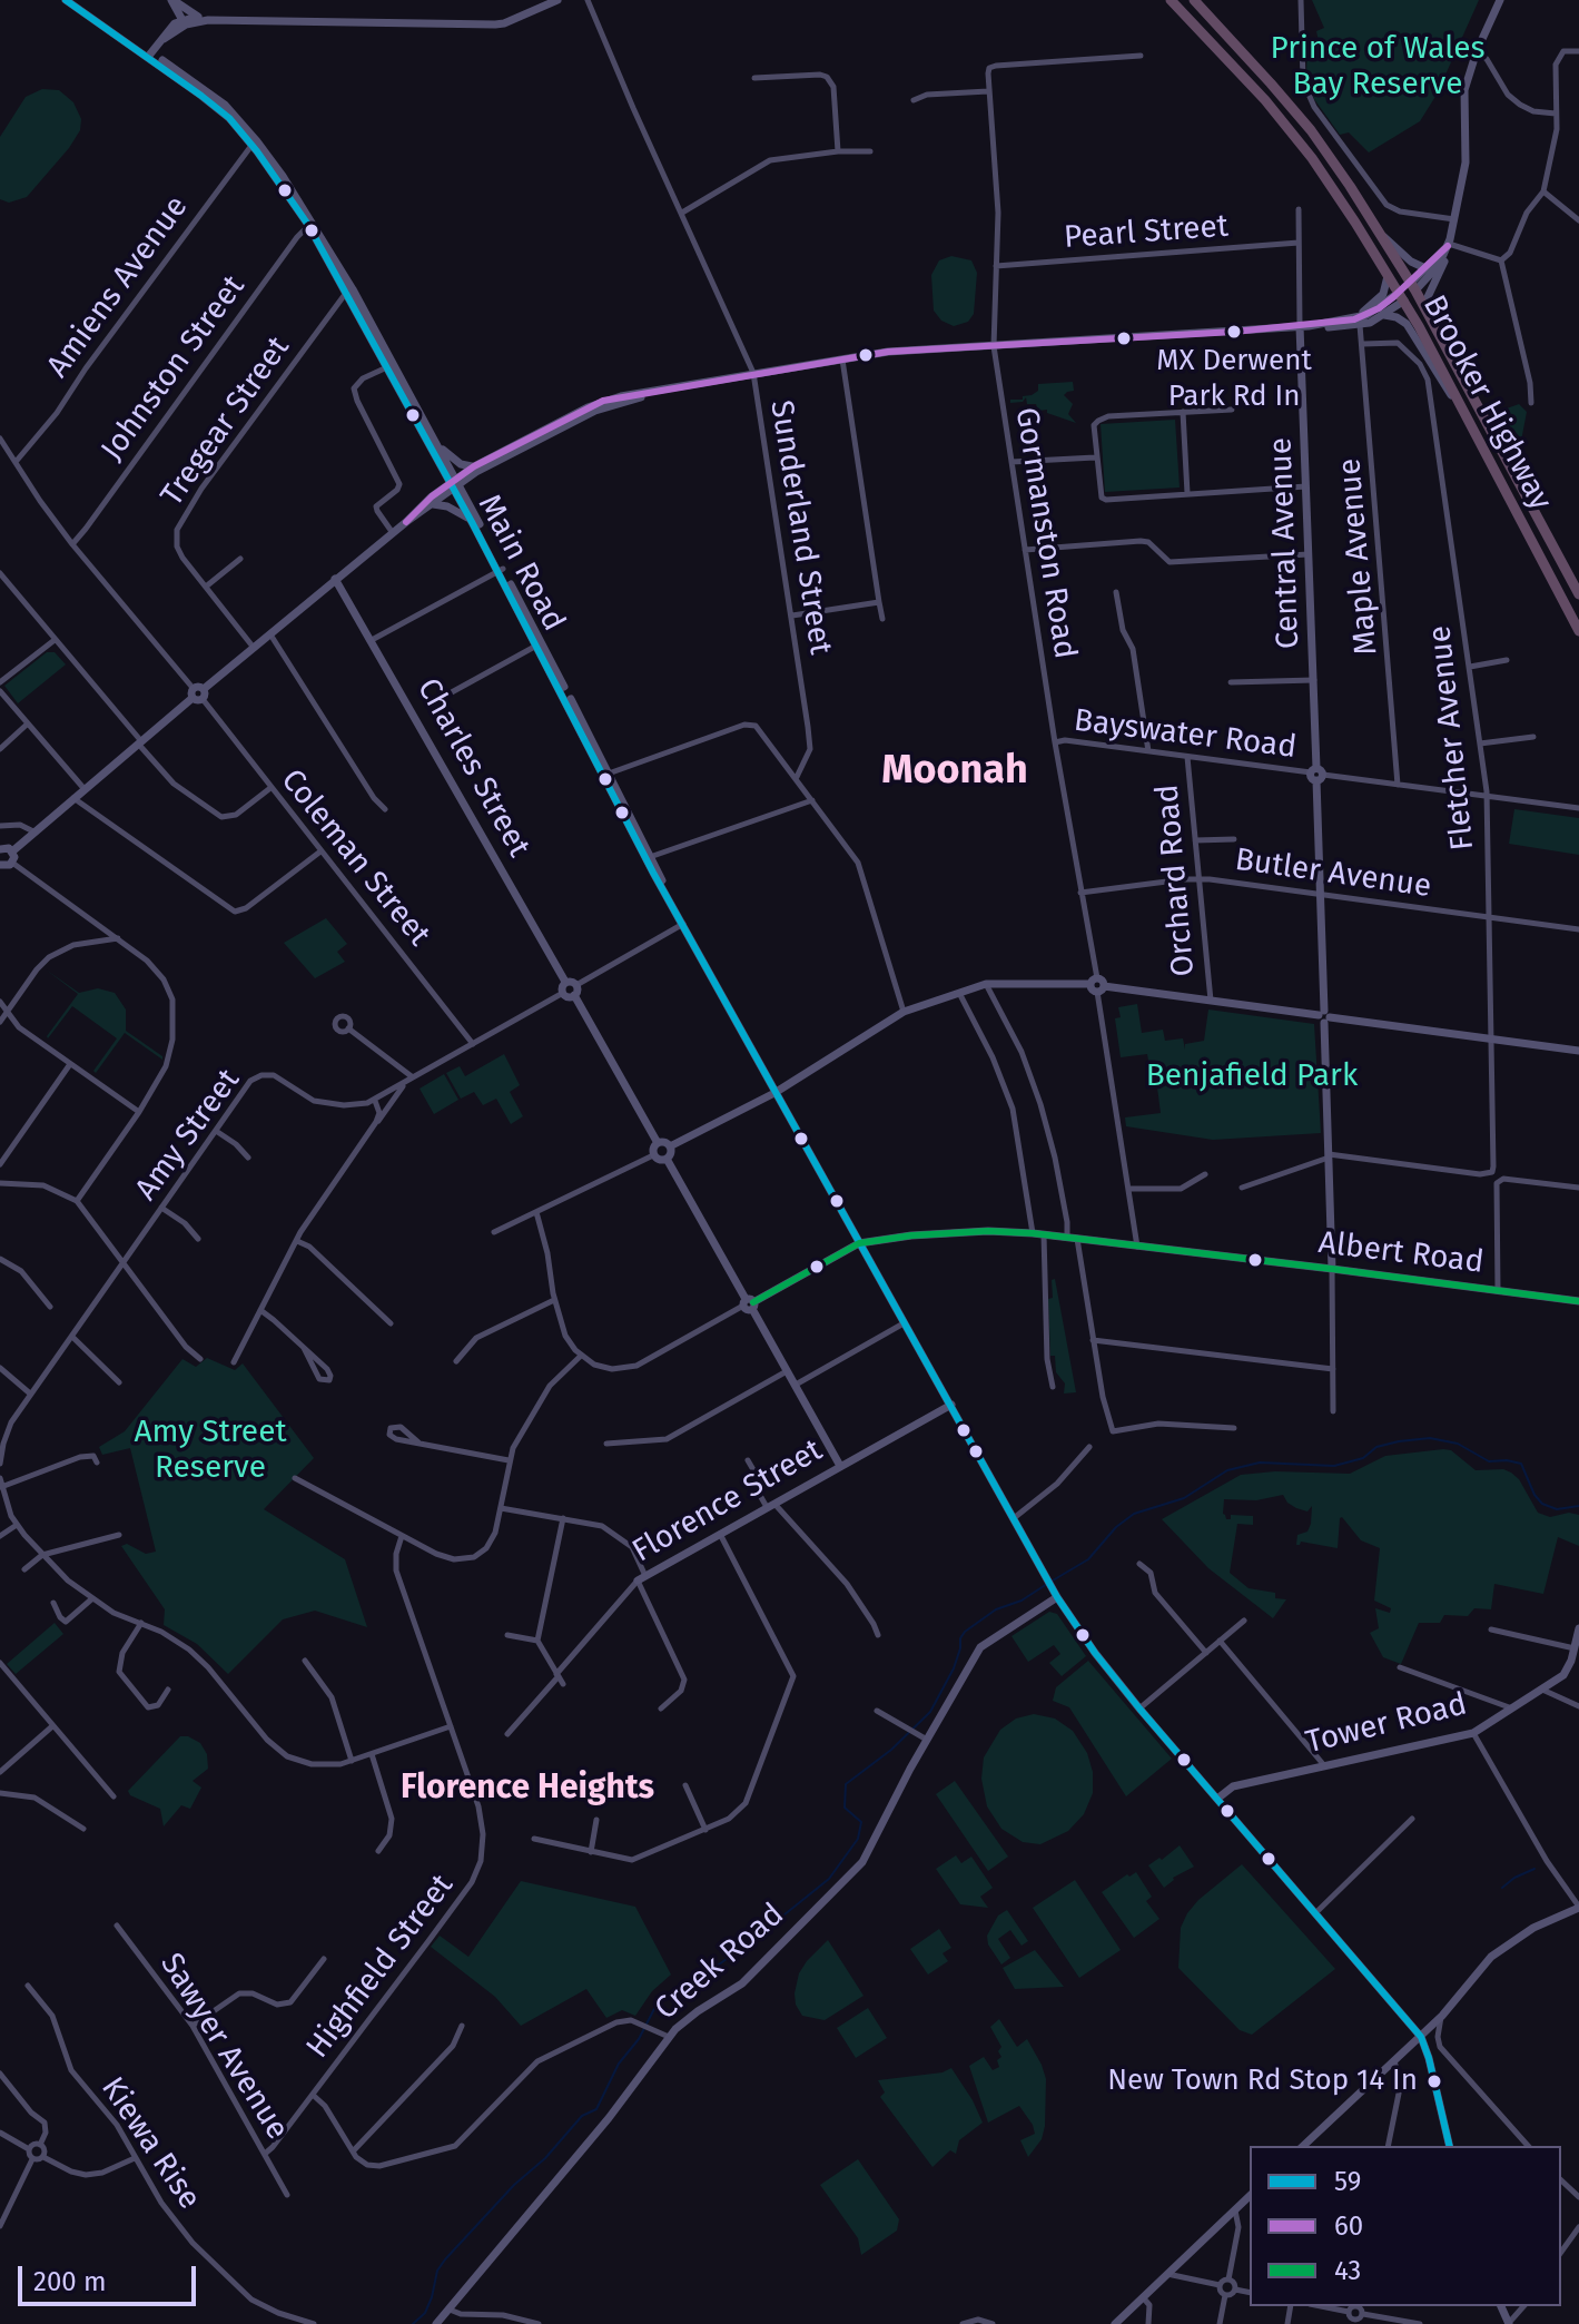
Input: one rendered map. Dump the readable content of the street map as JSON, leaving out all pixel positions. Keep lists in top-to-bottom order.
{
  "streets": {
    "highway": ["Brooker Highway"],
    "street": [
      "Pearl Street",
      "Amiens Avenue",
      "Johnston Street",
      "Tregear Street",
      "Sunderland Street",
      "Gormanston Road",
      "Central Avenue",
      "Maple Avenue",
      "Main Road",
      "Bayswater Road",
      "Fletcher Avenue",
      "Charles Street",
      "Coleman Street",
      "Butler Avenue",
      "Orchard Road",
      "Amy Street",
      "Albert Road",
      "Florence Street",
      "Tower Road",
      "Creek Road",
      "Highfield Street",
      "Sawyer Avenue",
      "Kiewa Rise"
    ]
  },
  "crossings": [
    ["Pearl Street", "Gormanston Road"],
    ["Pearl Street", "Central Avenue"],
    ["Amiens Avenue", "Main Road"],
    ["Amiens Avenue", "Coleman Street"],
    ["Johnston Street", "Main Road"],
    ["Johnston Street", "Coleman Street"],
    ["Tregear Street", "Main Road"],
    ["Gormanston Road", "Bayswater Road"],
    ["Gormanston Road", "Butler Avenue"],
    ["Gormanston Road", "Albert Road"],
    ["Central Avenue", "Bayswater Road"],
    ["Central Avenue", "Fletcher Avenue"],
    ["Central Avenue", "Butler Avenue"],
    ["Central Avenue", "Albert Road"],
    ["Maple Avenue", "Bayswater Road"],
    ["Maple Avenue", "Fletcher Avenue"],
    ["Main Road", "Albert Road"],
    ["Main Road", "Florence Street"],
    ["Main Road", "Tower Road"],
    ["Main Road", "Creek Road"],
    ["Bayswater Road", "Fletcher Avenue"],
    ["Bayswater Road", "Orchard Road"],
    ["Fletcher Avenue", "Butler Avenue"],
    ["Coleman Street", "Amy Street"],
    ["Butler Avenue", "Orchard Road"],
    ["Highfield Street", "Sawyer Avenue"]
  ],
  "districts": ["Moonah", "Florence Heights"],
  "parks": ["Prince of Wales Bay Reserve", "Benjafield Park", "Amy Street Reserve"],
  "places": ["MX Derwent Park Rd In", "New Town Rd Stop 14 In"],
  "lines": ["transit line 59", "transit line 60", "transit line 43"],
  "legend": ["59", "60", "43"],
  "scale_bar": "200 m"
}
